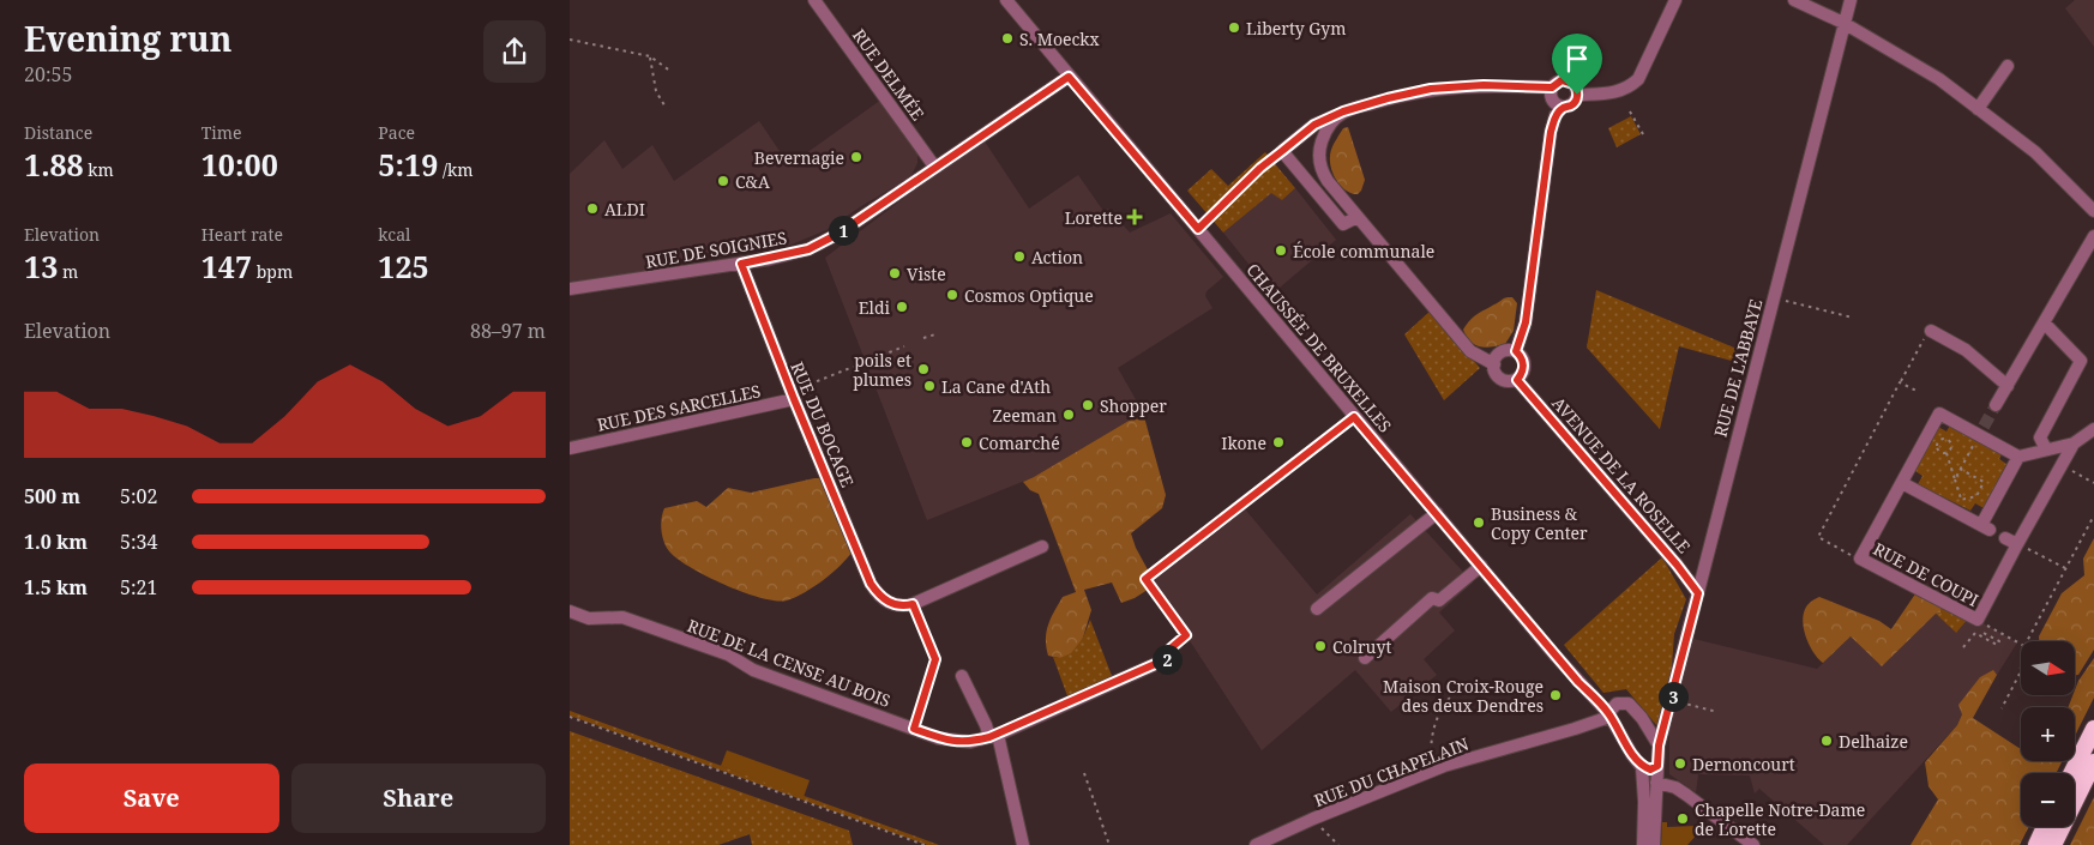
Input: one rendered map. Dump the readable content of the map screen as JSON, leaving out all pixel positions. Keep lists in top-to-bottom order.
{
  "streets": {
    "street": [
      "RUE DELMÉE",
      "RUE DE SOIGNIES",
      "CHAUSSÉE DE BRUXELLES",
      "RUE DE L'ABBAYE",
      "RUE DES SARCELLES",
      "RUE DU BOCAGE",
      "AVENUE DE LA ROSELLE",
      "RUE DE COUPI",
      "RUE DE LA CENSE AU BOIS",
      "RUE DU CHAPELAIN"
    ]
  },
  "crossings": [
    ["RUE DELMÉE", "RUE DE SOIGNIES"],
    ["RUE DE SOIGNIES", "CHAUSSÉE DE BRUXELLES"],
    ["RUE DE SOIGNIES", "RUE DU BOCAGE"],
    ["CHAUSSÉE DE BRUXELLES", "RUE DU CHAPELAIN"],
    ["RUE DE L'ABBAYE", "AVENUE DE LA ROSELLE"],
    ["RUE DES SARCELLES", "RUE DU BOCAGE"]
  ],
  "places": {
    "other": [
      "Liberty Gym",
      "S. Moeckx",
      "Bevernagie",
      "C&A",
      "ALDI",
      "École communale",
      "Action",
      "Viste",
      "Cosmos Optique",
      "Eldi",
      "poils et plumes",
      "La Cane d'Ath",
      "Shopper",
      "Zeeman",
      "Comarché",
      "Ikone",
      "Business & Copy Center",
      "Colruyt",
      "Maison Croix-Rouge des deux Dendres",
      "Delhaize",
      "Dernoncourt",
      "Chapelle Notre-Dame de Lorette"
    ],
    "health": ["Lorette"]
  },
  "north": "right",
  "page": {
    "heading": ["Evening run", "20:55"],
    "stats": [
      ["Distance", "1.88 km"],
      ["Time", "10:00"],
      ["Pace", "5:19 /km"],
      ["Elevation", "13 m"],
      ["Heart rate", "147 bpm"],
      ["kcal", "125"]
    ],
    "pins": ["1", "2", "3"],
    "chart": ["Elevation", "88–97 m"],
    "list": [
      {
        "name": "500 m",
        "note": "5:02"
      },
      {
        "name": "1.0 km",
        "note": "5:34"
      },
      {
        "name": "1.5 km",
        "note": "5:21"
      }
    ],
    "map_buttons": ["+", "−"],
    "buttons": ["Save", "Share"]
  }
}
